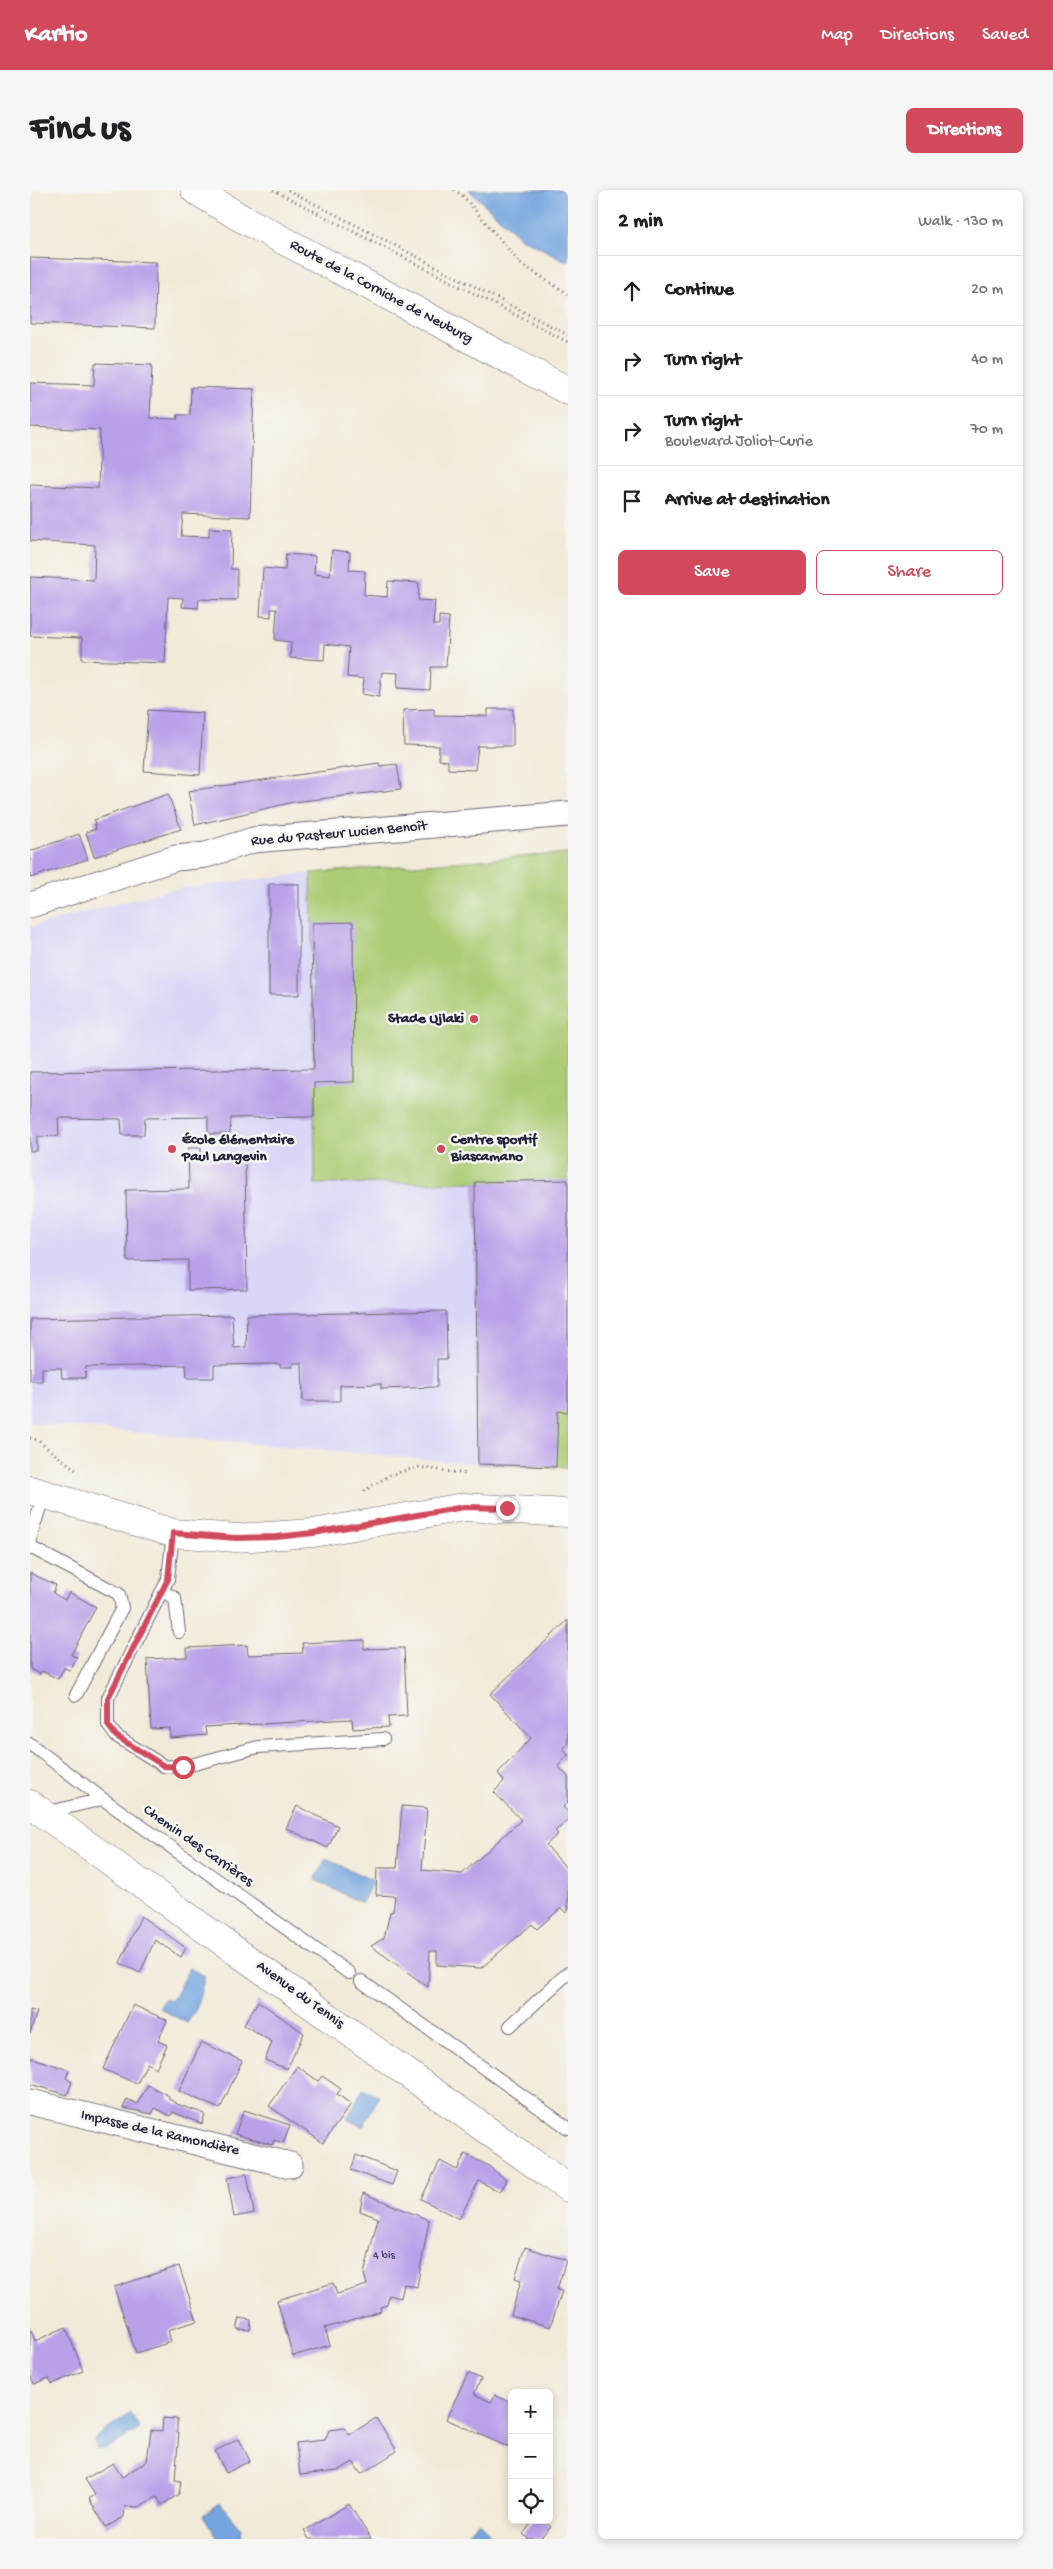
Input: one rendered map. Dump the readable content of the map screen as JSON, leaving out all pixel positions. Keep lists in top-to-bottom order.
{
  "streets": {
    "street": [
      "Route de la Corniche de Neuburg",
      "Rue du Pasteur Lucien Benoît",
      "Avenue du Tennis",
      "Impasse de la Ramondière"
    ],
    "lane": ["Chemin des Carrières"]
  },
  "places": ["Stade Ujlaki", "École élémentaire Paul Langevin", "Centre sportif Biascamano"],
  "house_numbers": ["4 bis"],
  "page": {
    "header": "Kartio",
    "nav": ["Map", "Directions", "Saved"],
    "buttons": [
      "Directions",
      ["Save", "Share"]
    ],
    "title": "Find us",
    "heading": ["2 min", "Walk · 130 m"],
    "list": [
      ["Continue", "20 m"],
      ["Turn right", "40 m"],
      ["Turn right", "Boulevard Joliot-Curie", "70 m"],
      "Arrive at destination"
    ],
    "map_buttons": ["+", "−"]
  }
}
